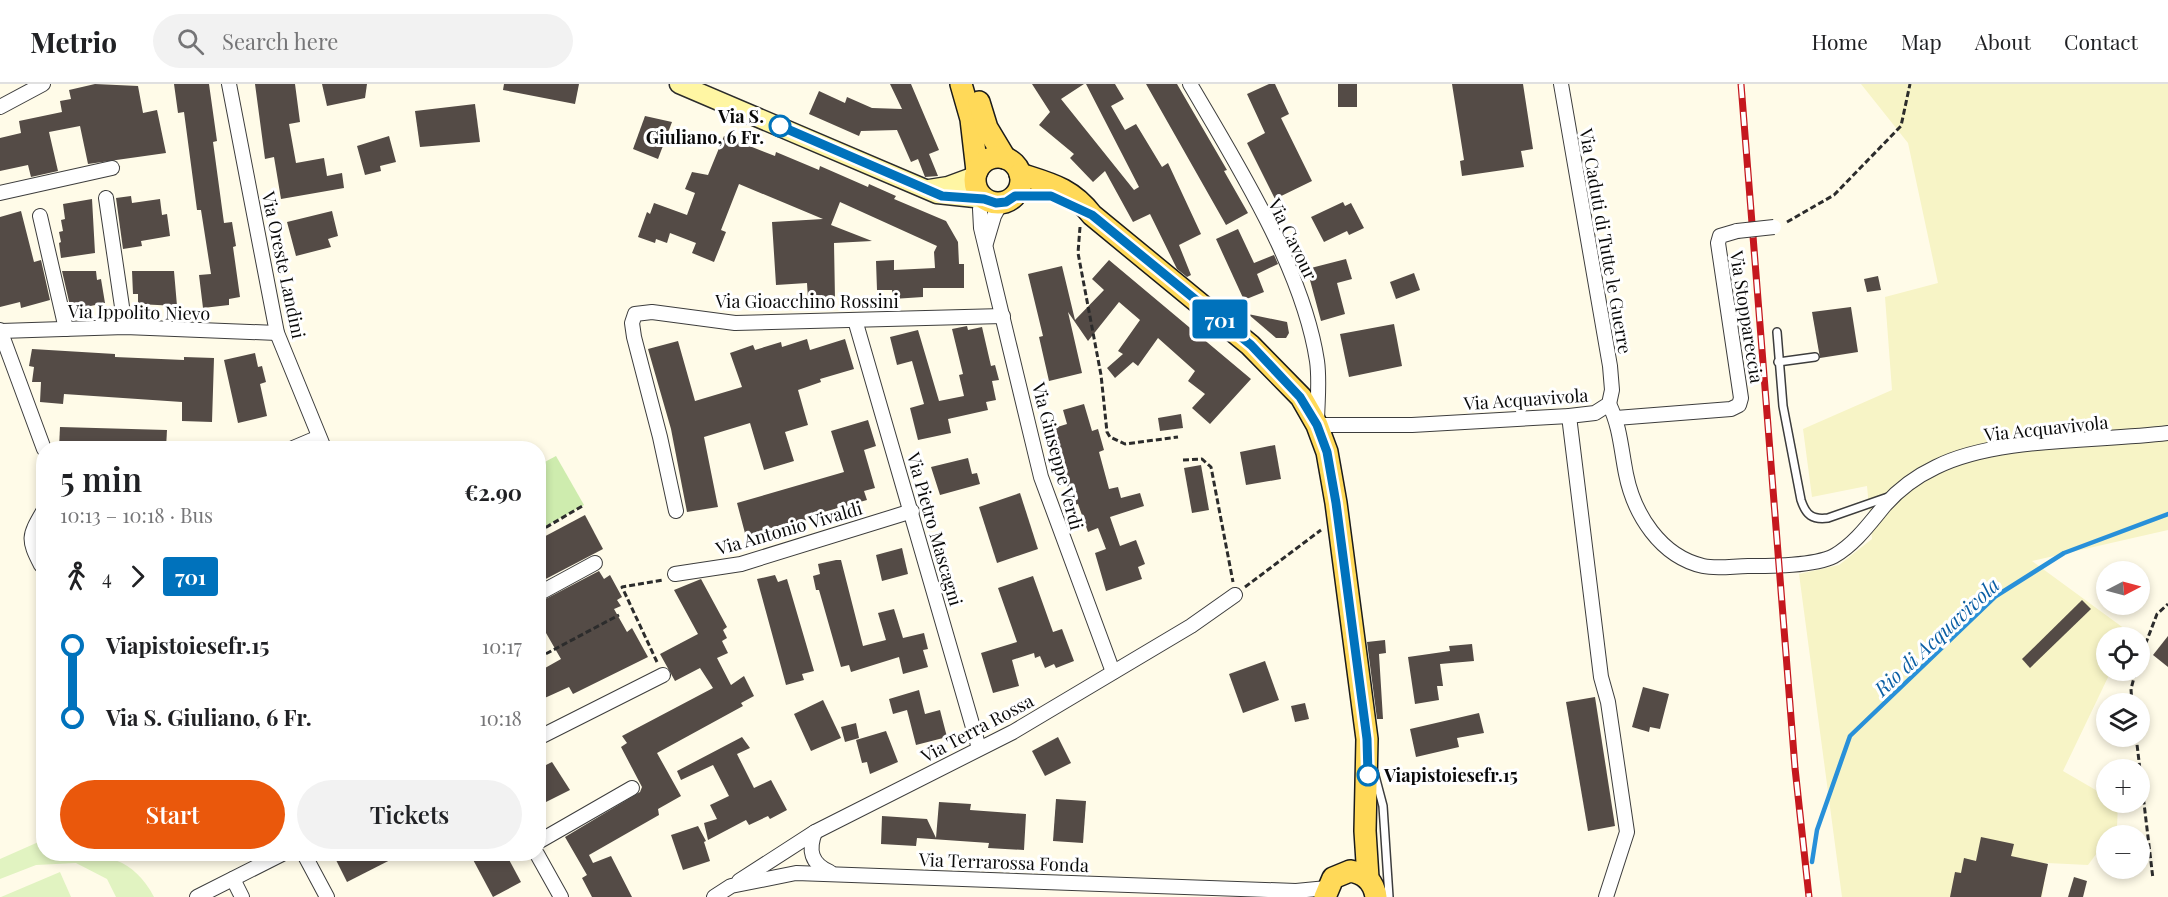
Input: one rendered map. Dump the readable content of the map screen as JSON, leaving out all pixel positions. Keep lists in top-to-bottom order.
{
  "streets": {
    "street": [
      "Via Cavour",
      "Via Caduti di Tutte le Guerre",
      "Via Oreste Landini",
      "Via Gioacchino Rossini",
      "Via Ippolito Nievo",
      "Via Stoppareccia",
      "Via Acquavivola",
      "Via Giuseppe Verdi",
      "Via Antonio Vivaldi",
      "Via Pietro Mascagni",
      "Via Terra Rossa",
      "Via Terrarossa Fonda"
    ]
  },
  "crossings": [
    ["Via Cavour", "Via Acquavivola"],
    ["Via Caduti di Tutte le Guerre", "Via Acquavivola"],
    ["Via Oreste Landini", "Via Ippolito Nievo"],
    ["Via Gioacchino Rossini", "Via Giuseppe Verdi"],
    ["Via Gioacchino Rossini", "Via Pietro Mascagni"],
    ["Via Stoppareccia", "Via Acquavivola"],
    ["Via Giuseppe Verdi", "Via Terra Rossa"],
    ["Via Antonio Vivaldi", "Via Pietro Mascagni"],
    ["Via Pietro Mascagni", "Via Terra Rossa"],
    ["Via Terra Rossa", "Via Terrarossa Fonda"]
  ],
  "water": ["Rio di Acquavivola"],
  "places": ["Via S. Giuliano, 6 Fr.", "Viapistoiesefr.15"],
  "lines": ["bus line 701"],
  "north": "right",
  "page": {
    "header": "Metrio",
    "search": "Search here",
    "nav": [
      "Home",
      "Map",
      "About",
      "Contact"
    ],
    "on_map": "701",
    "heading": ["5 min", "10:13 – 10:18 · Bus", "€2.90"],
    "legs": ["4", "701"],
    "map_buttons": ["+", "−"],
    "list": [
      {
        "name": "Viapistoiesefr.15",
        "value": "10:17"
      },
      {
        "name": "Via S. Giuliano, 6 Fr.",
        "value": "10:18"
      }
    ],
    "buttons": ["Start", "Tickets"]
  }
}
